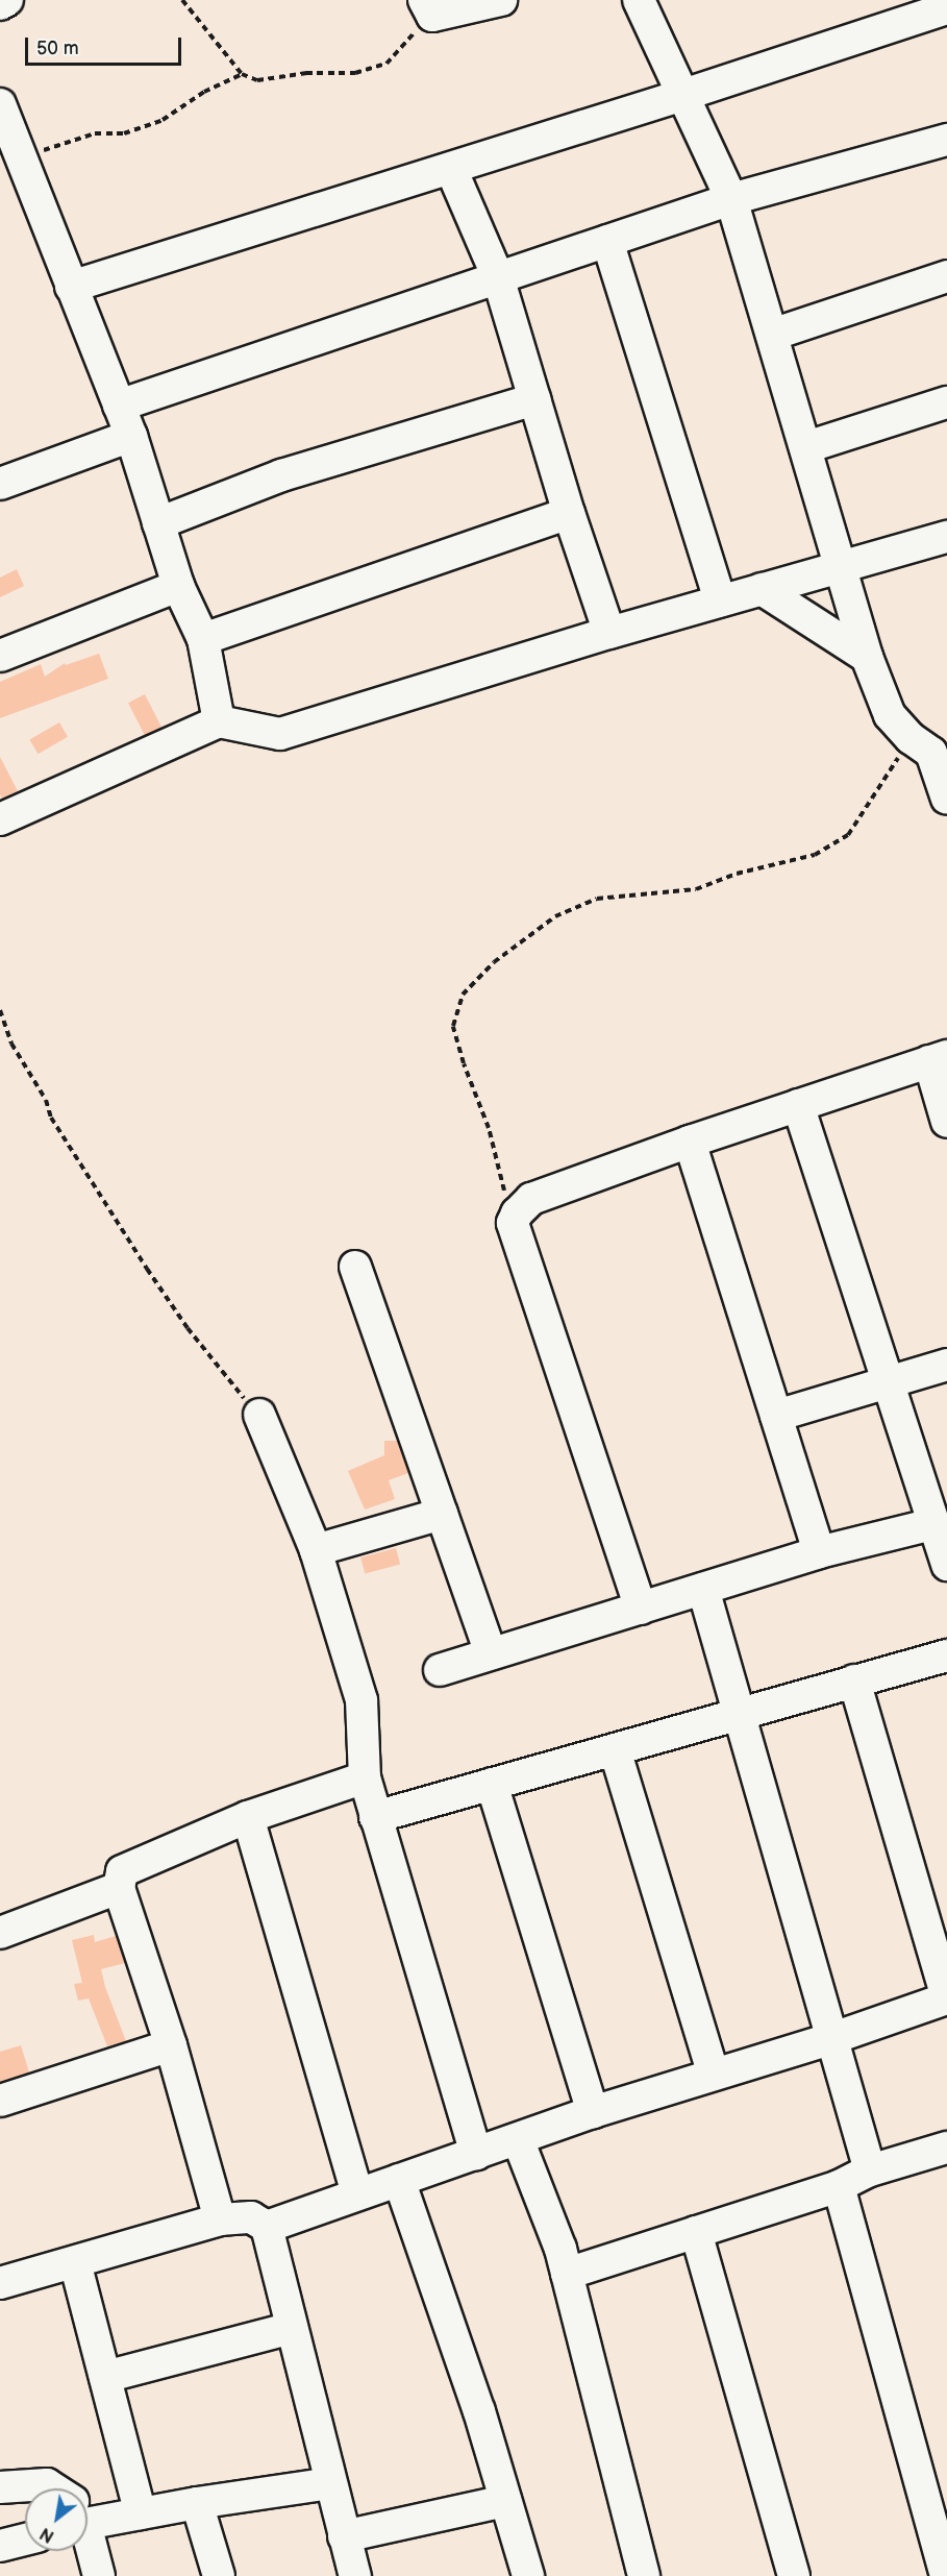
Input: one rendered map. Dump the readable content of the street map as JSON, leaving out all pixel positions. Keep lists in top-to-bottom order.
{
  "scale_bar": "50 m",
  "north": "bottom left"
}
